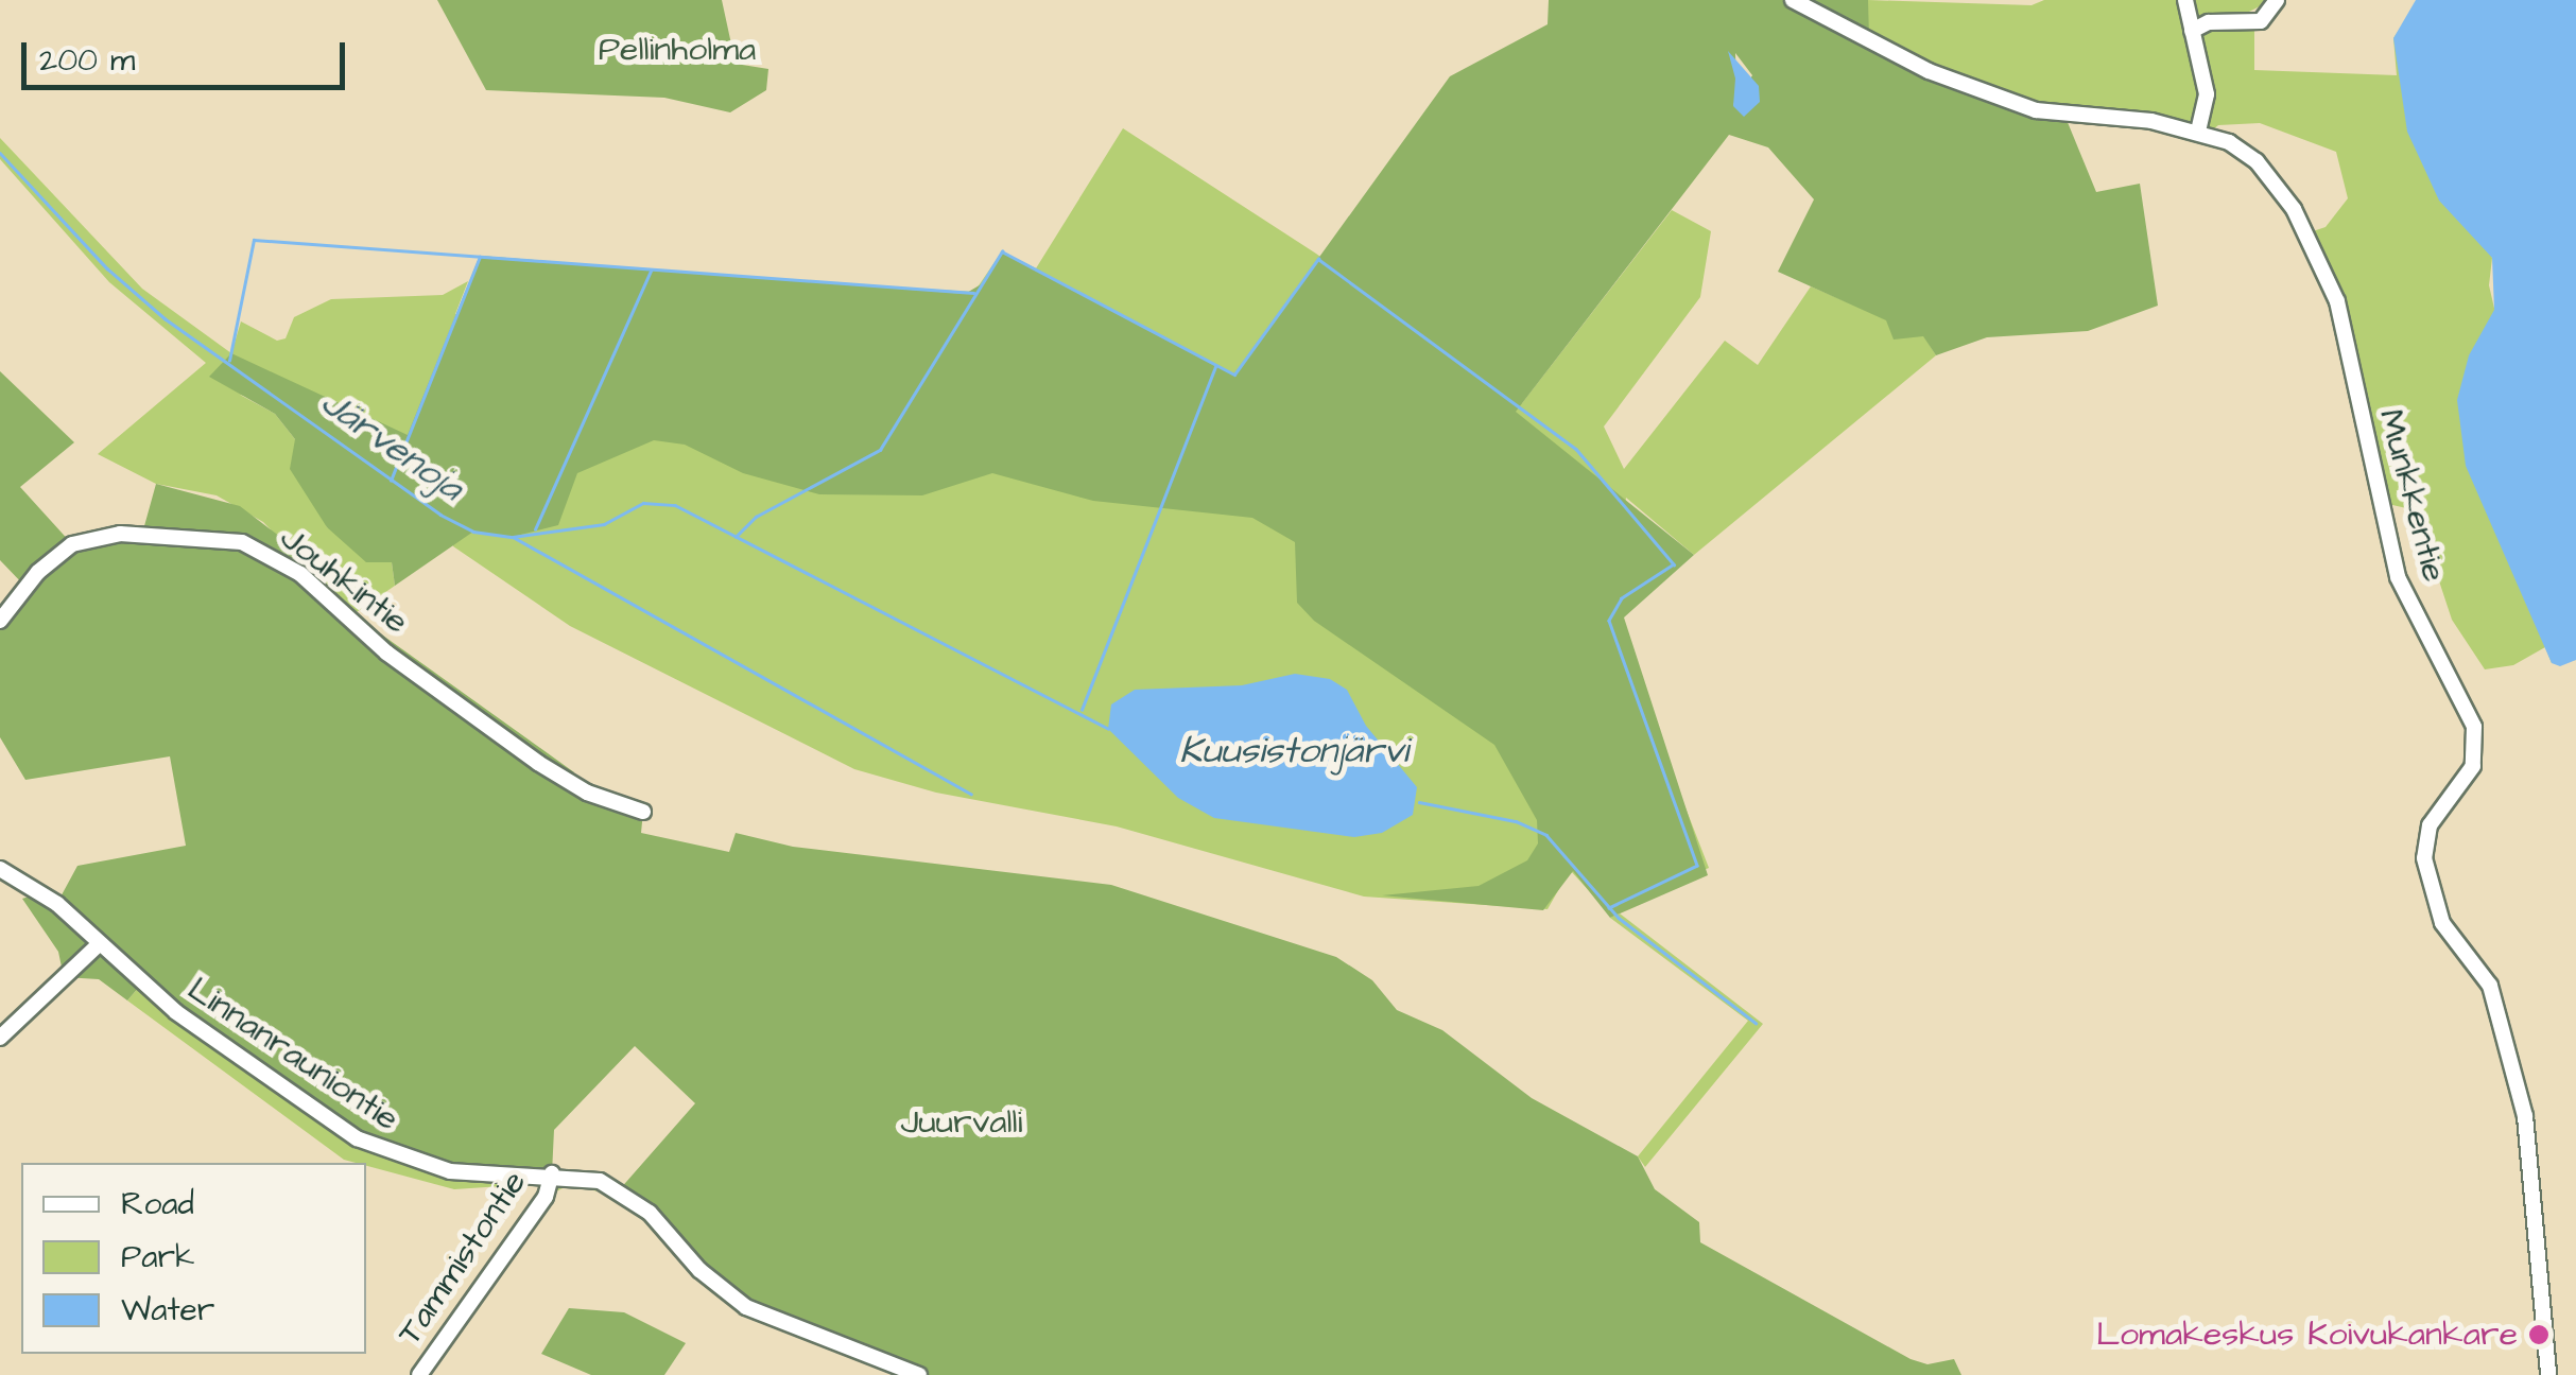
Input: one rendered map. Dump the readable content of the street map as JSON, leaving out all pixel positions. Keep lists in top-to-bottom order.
{
  "streets": {
    "street": [
      "Munkkentie",
      "Jouhkintie",
      "Linnanrauniontie",
      "Tammistontie"
    ]
  },
  "crossings": [
    ["Linnanrauniontie", "Tammistontie"]
  ],
  "water": ["Järvenoja", "Kuusistonjärvi"],
  "parks": ["Pellinholma", "Juurvalli"],
  "places": ["Lomakeskus Koivukankare"],
  "legend": ["Road", "Park", "Water"],
  "scale_bar": "200 m"
}
